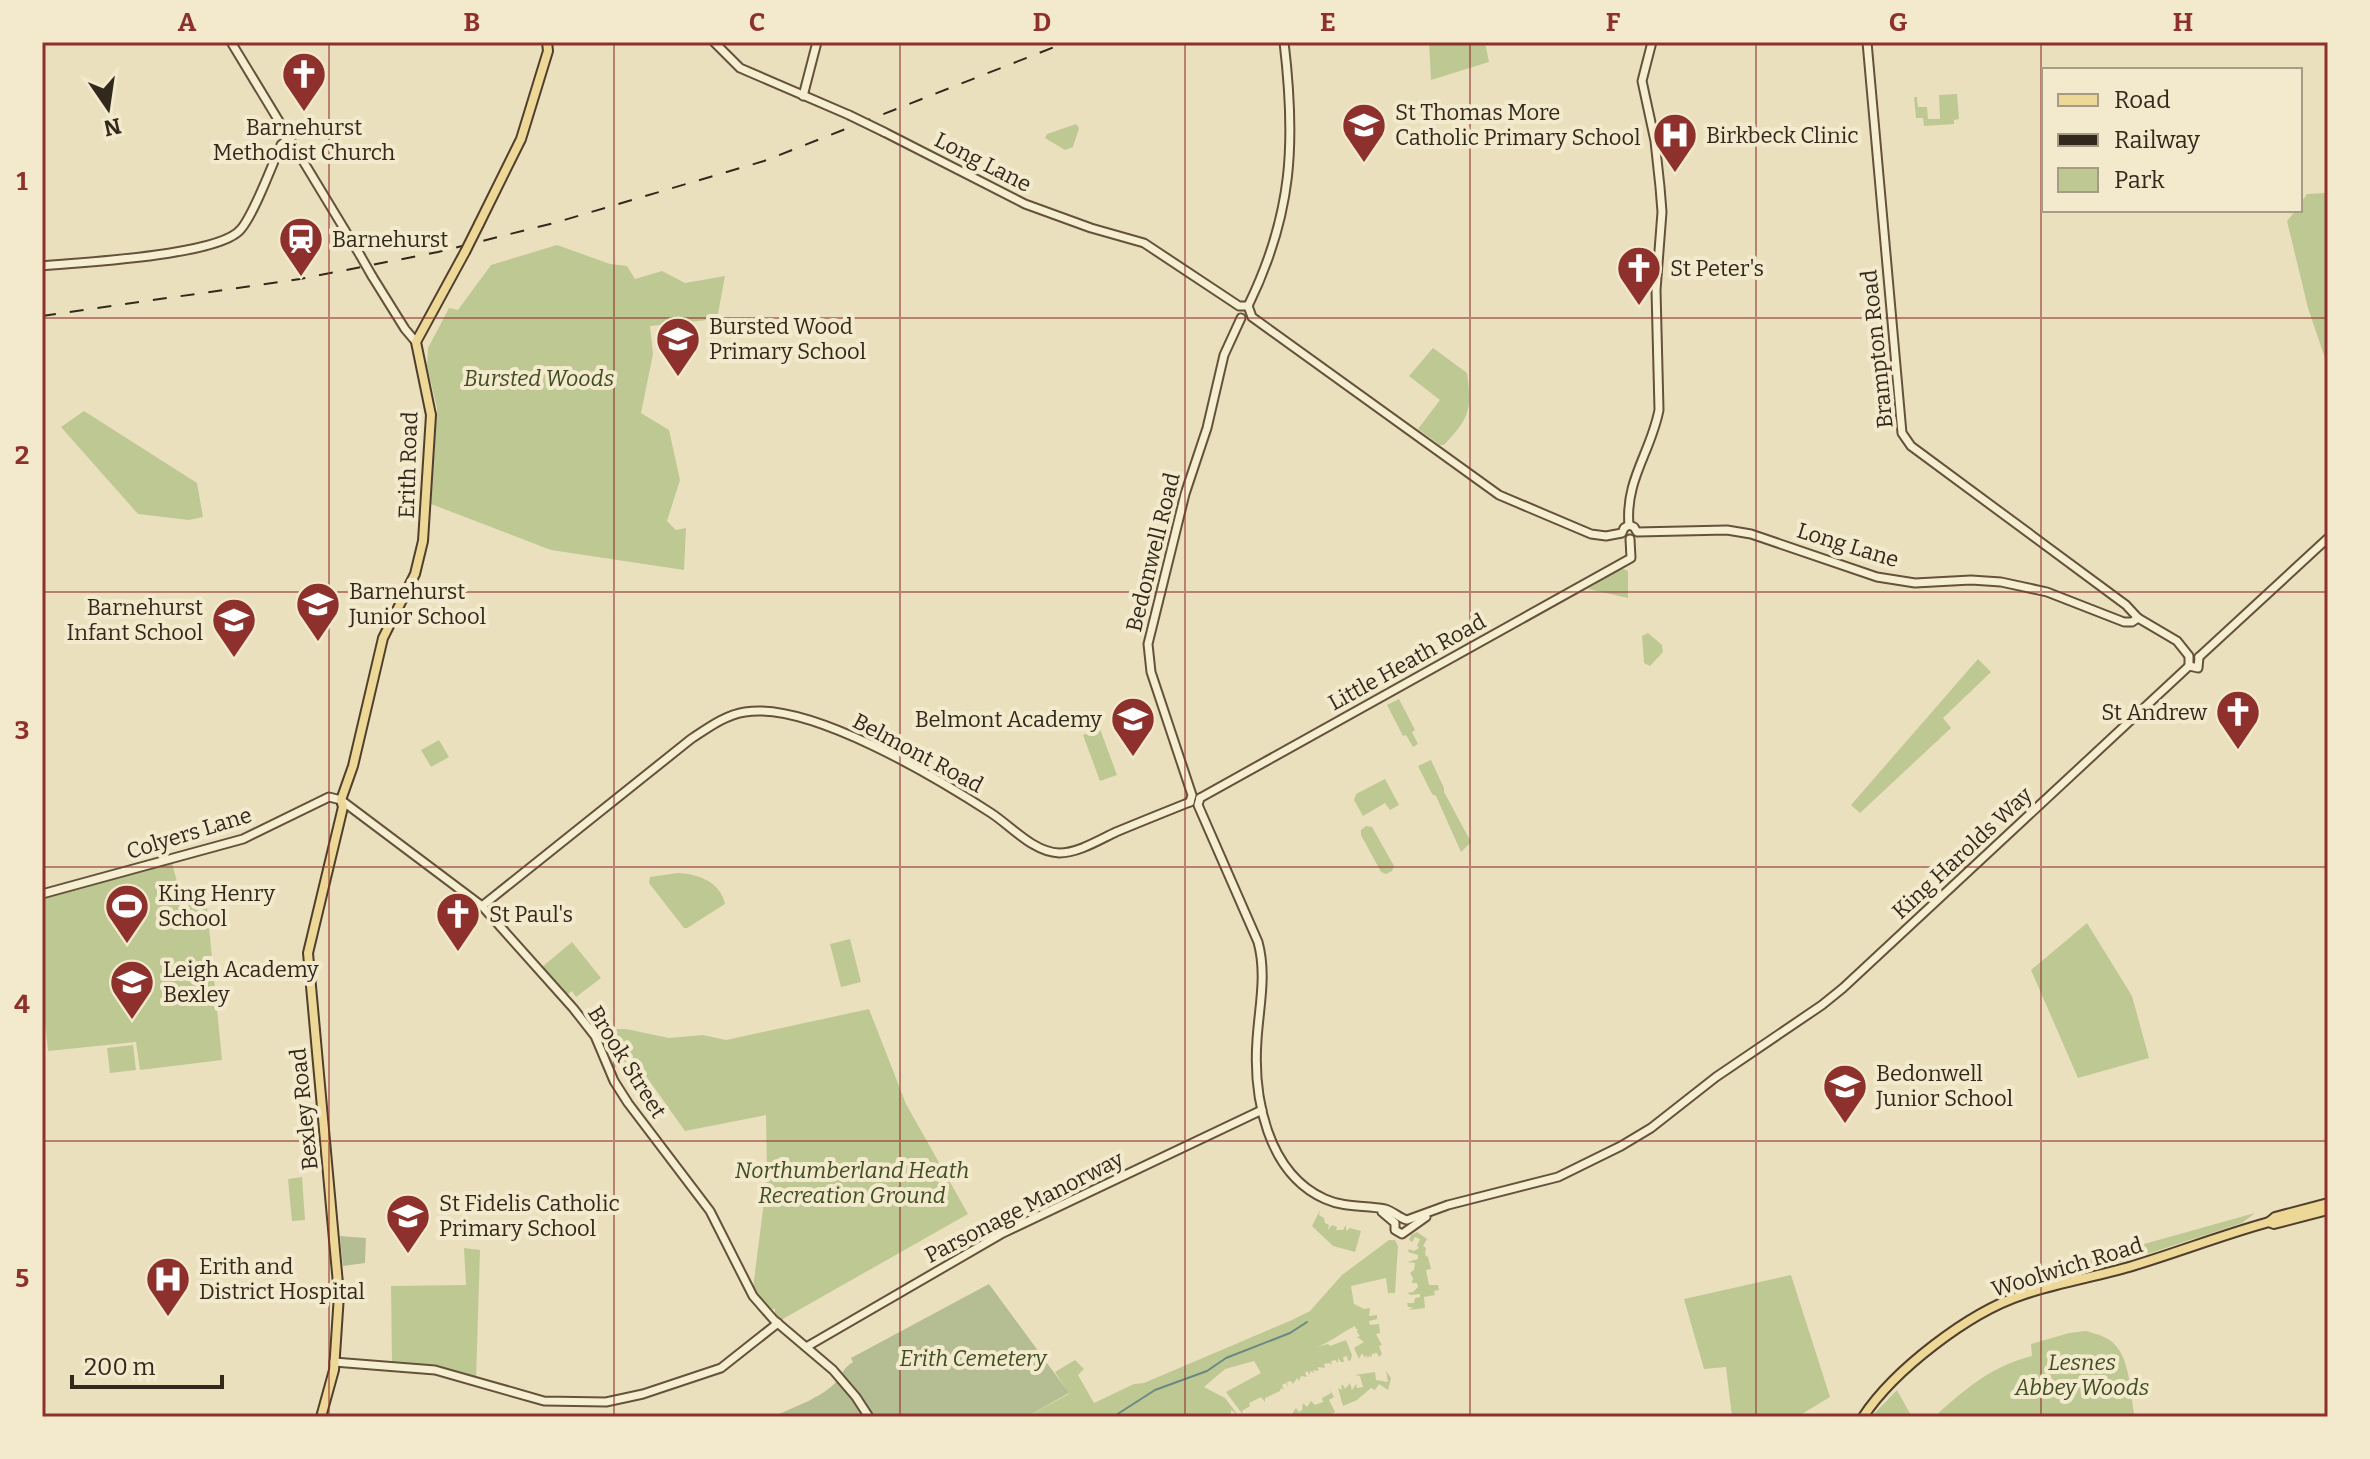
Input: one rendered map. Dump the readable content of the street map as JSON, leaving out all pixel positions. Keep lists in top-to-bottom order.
{
  "streets": {
    "main road": ["Erith Road", "Bexley Road", "Woolwich Road"],
    "street": [
      "Long Lane",
      "Brampton Road",
      "Bedonwell Road",
      "Little Heath Road",
      "Belmont Road",
      "Colyers Lane",
      "King Harolds Way",
      "Brook Street",
      "Parsonage Manorway"
    ]
  },
  "crossings": [
    ["Long Lane", "Brampton Road"],
    ["Long Lane", "Little Heath Road"],
    ["Erith Road", "Colyers Lane"],
    ["Erith Road", "Brook Street"],
    ["Erith Road", "Bexley Road"],
    ["Bedonwell Road", "Little Heath Road"],
    ["Bedonwell Road", "Belmont Road"],
    ["Bedonwell Road", "King Harolds Way"],
    ["Bedonwell Road", "Parsonage Manorway"],
    ["Little Heath Road", "Belmont Road"],
    ["Belmont Road", "Brook Street"],
    ["Colyers Lane", "Brook Street"],
    ["Colyers Lane", "Bexley Road"],
    ["Brook Street", "Bexley Road"],
    ["Brook Street", "Parsonage Manorway"]
  ],
  "parks": [
    "Bursted Woods",
    "Northumberland Heath Recreation Ground",
    "Erith Cemetery",
    "Lesnes Abbey Woods"
  ],
  "places": {
    "church": [
      "Barnehurst Methodist Church",
      "St Peter's",
      "St Andrew",
      "St Paul's"
    ],
    "school or university": [
      "St Thomas More Catholic Primary School",
      "Bursted Wood Primary School",
      "Barnehurst Junior School",
      "Barnehurst Infant School",
      "Belmont Academy",
      "Leigh Academy Bexley",
      "Bedonwell Junior School",
      "St Fidelis Catholic Primary School"
    ],
    "hospital": ["Birkbeck Clinic", "Erith and District Hospital"],
    "station": ["Barnehurst"],
    "sports": ["King Henry School"]
  },
  "legend": ["Road", "Railway", "Park"],
  "scale_bar": "200 m",
  "north": "bottom",
  "grid": {
    "columns": [
      "A",
      "B",
      "C",
      "D",
      "E",
      "F",
      "G",
      "H"
    ],
    "rows": [
      "1",
      "2",
      "3",
      "4",
      "5"
    ]
  }
}
